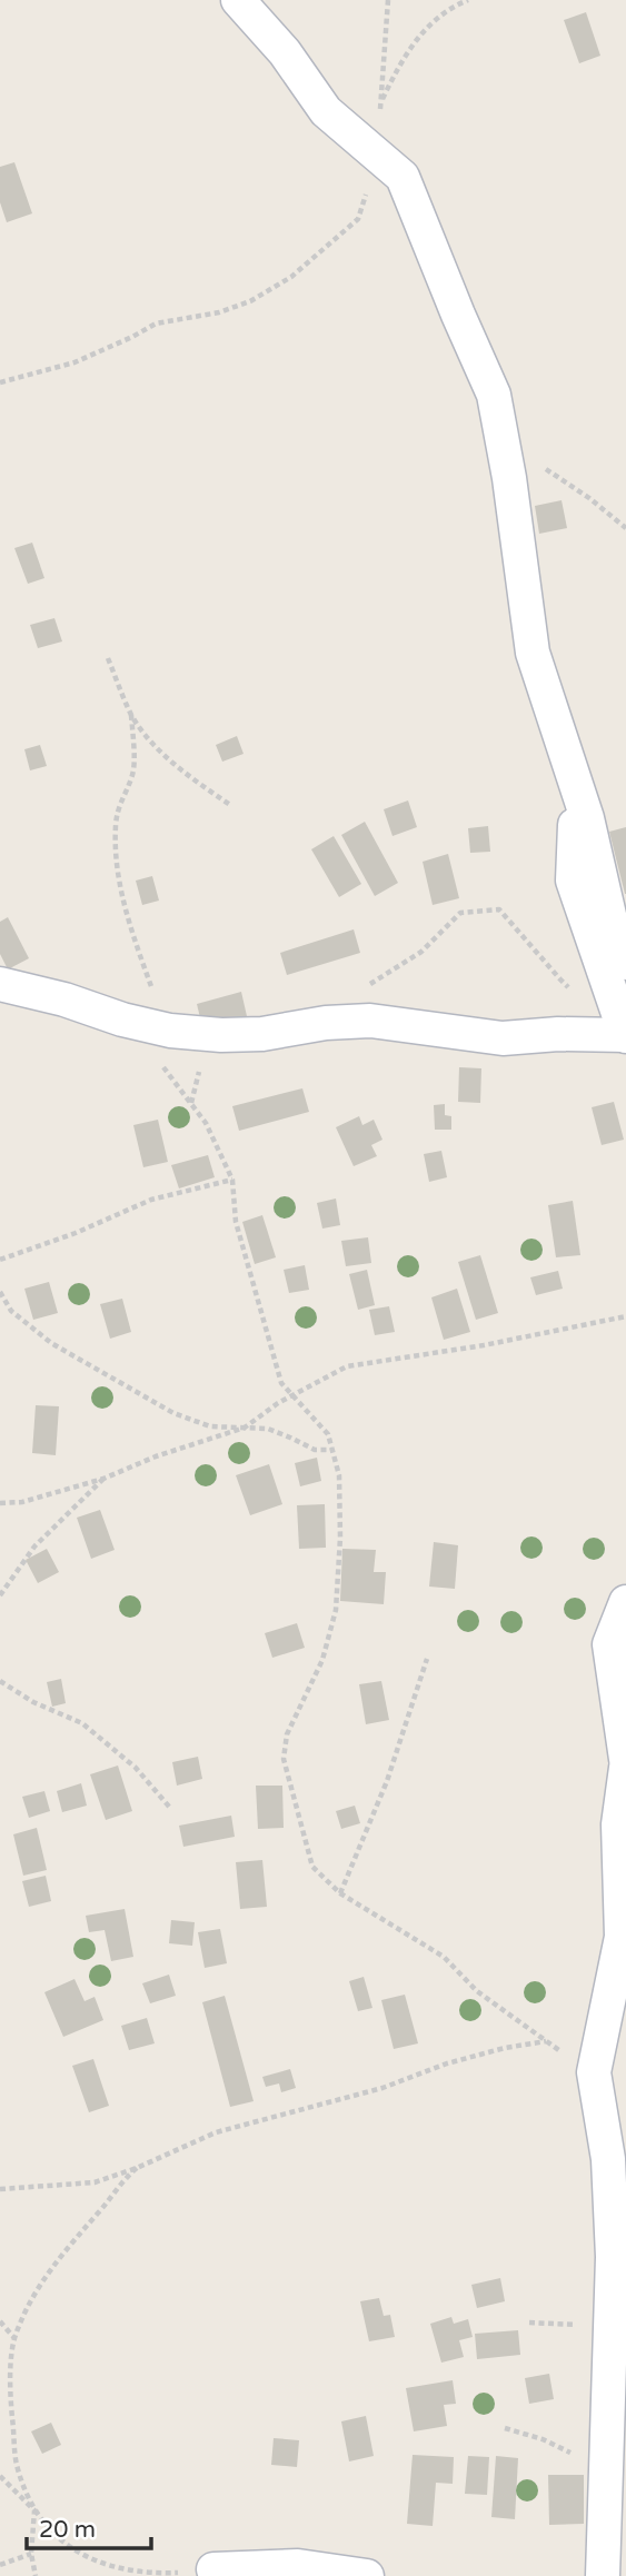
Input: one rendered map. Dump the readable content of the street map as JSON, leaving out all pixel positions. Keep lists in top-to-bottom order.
{
  "scale_bar": "20 m"
}
